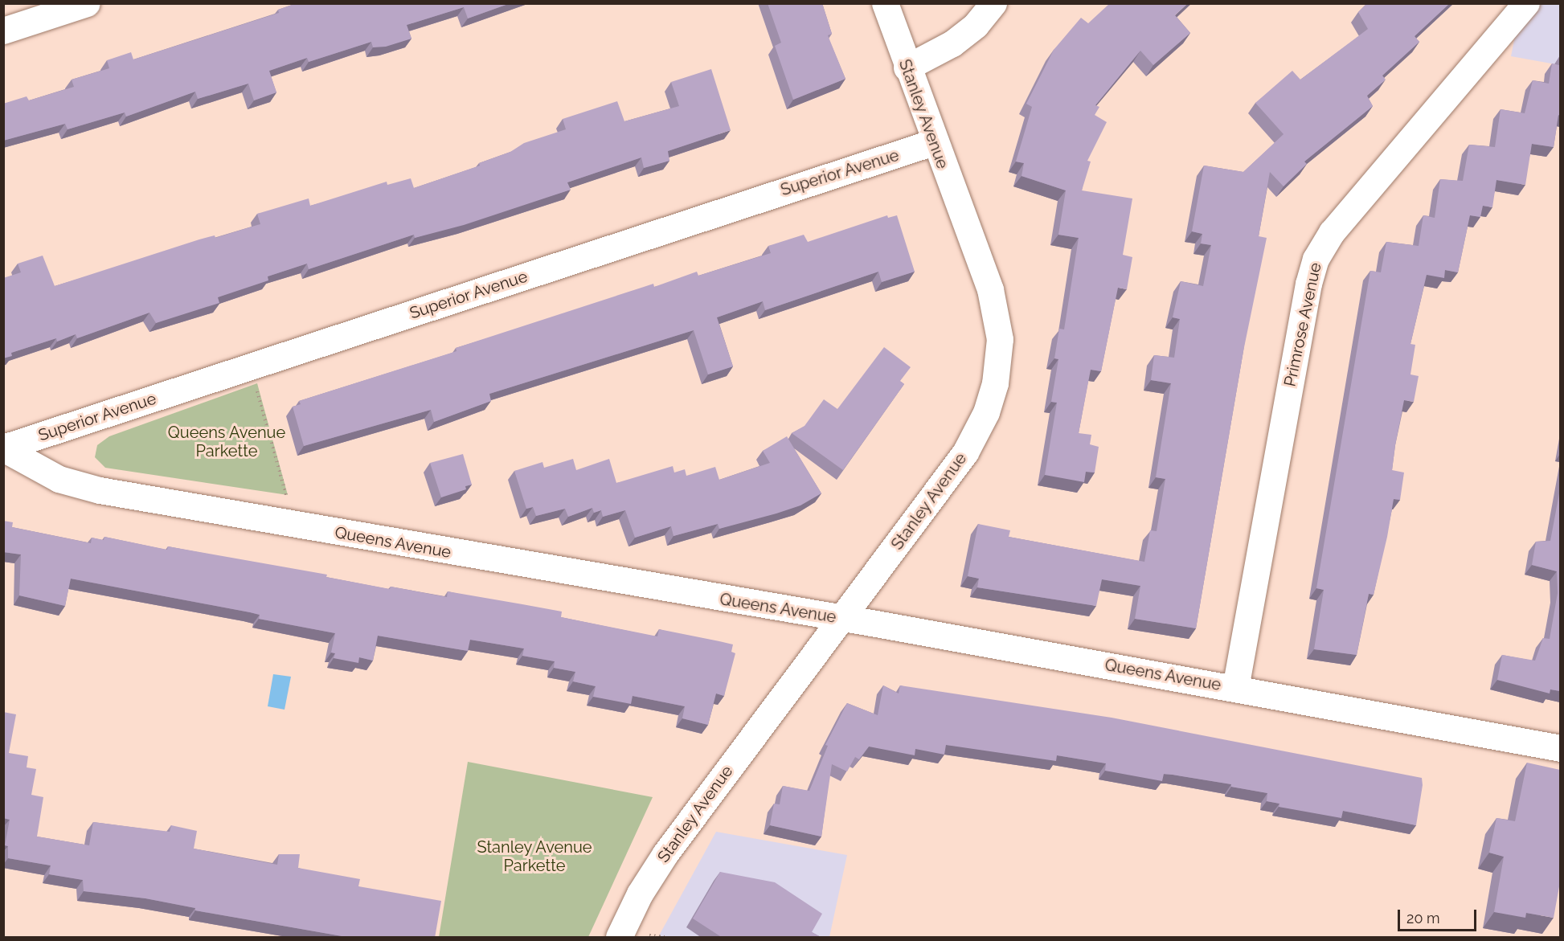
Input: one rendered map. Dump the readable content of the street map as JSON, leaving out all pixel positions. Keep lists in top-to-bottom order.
{
  "streets": {
    "street": [
      "Stanley Avenue",
      "Superior Avenue",
      "Primrose Avenue",
      "Queens Avenue"
    ]
  },
  "crossings": [
    ["Stanley Avenue", "Superior Avenue"],
    ["Stanley Avenue", "Queens Avenue"],
    ["Superior Avenue", "Queens Avenue"],
    ["Primrose Avenue", "Queens Avenue"]
  ],
  "parks": ["Queens Avenue Parkette", "Stanley Avenue Parkette"],
  "scale_bar": "20 m"
}
